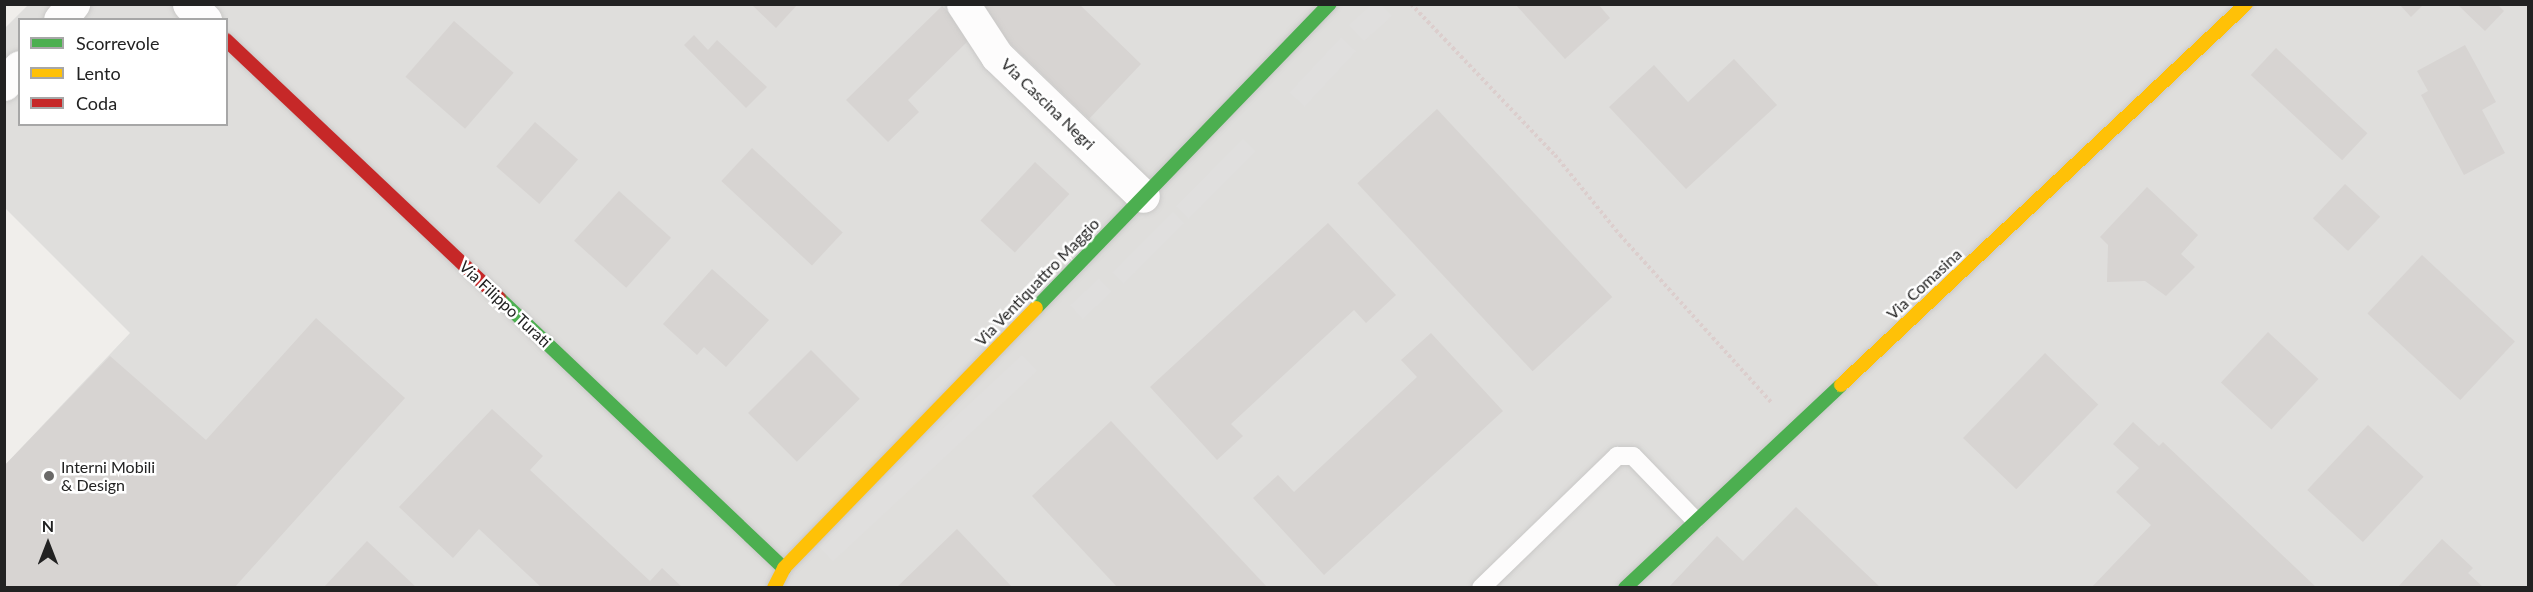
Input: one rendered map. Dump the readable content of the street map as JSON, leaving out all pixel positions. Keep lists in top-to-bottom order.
{
  "streets": {
    "street": [
      "Via Cascina Negri",
      "Via Ventiquattro Maggio",
      "Via Comasina",
      "Via Filippo Turati"
    ]
  },
  "crossings": [
    ["Via Cascina Negri", "Via Ventiquattro Maggio"],
    ["Via Ventiquattro Maggio", "Via Filippo Turati"]
  ],
  "places": ["Interni Mobili & Design"],
  "legend": ["Scorrevole", "Lento", "Coda"],
  "north": "top"
}
